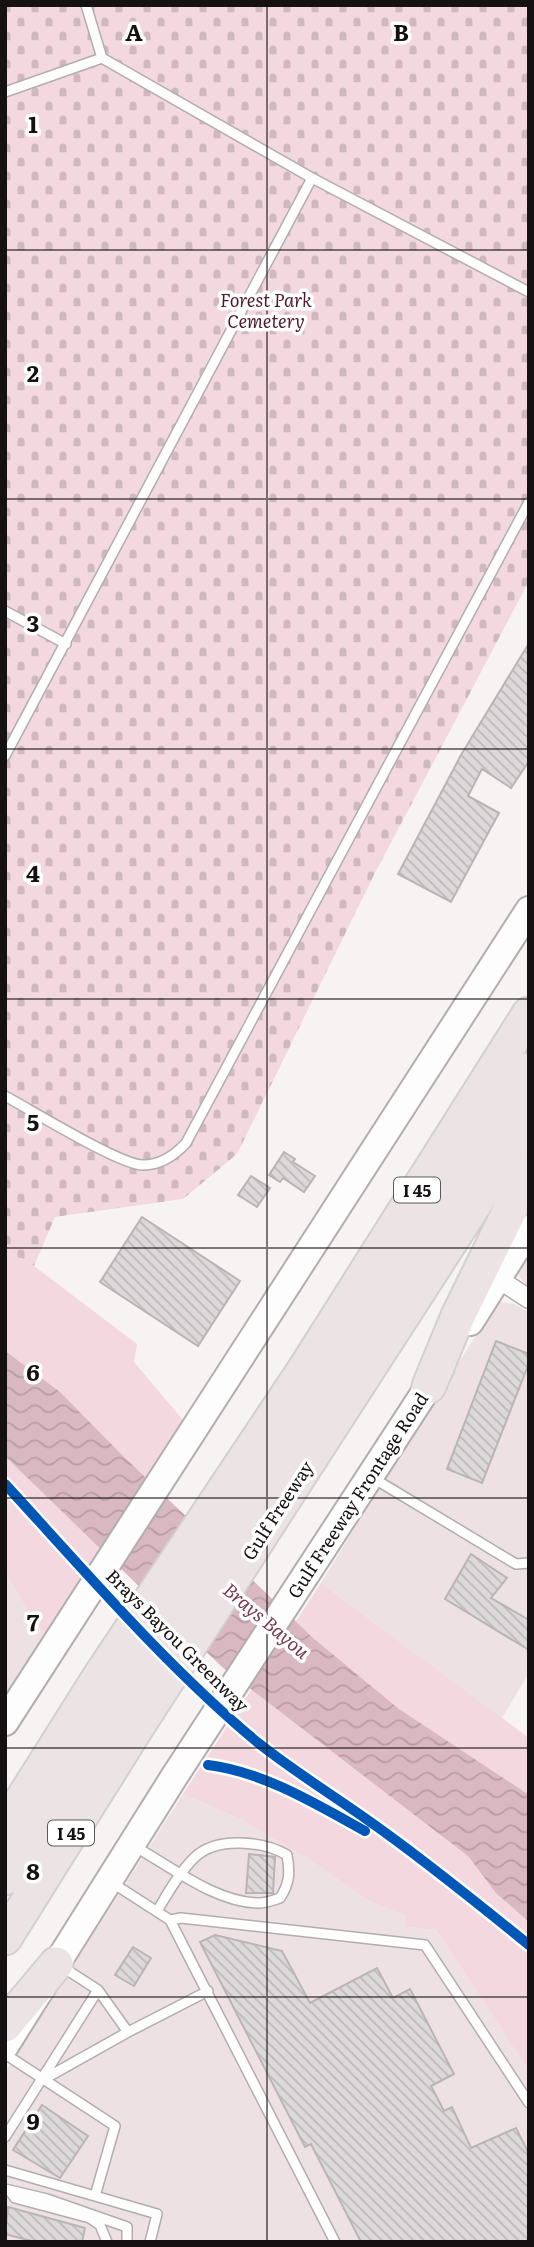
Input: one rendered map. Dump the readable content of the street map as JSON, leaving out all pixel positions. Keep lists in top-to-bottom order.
{
  "streets": {
    "highway": ["I 45", "Gulf Freeway"],
    "main road": ["Gulf Freeway Frontage Road"],
    "cycle path": ["Brays Bayou Greenway"]
  },
  "water": ["Brays Bayou"],
  "parks": ["Forest Park Cemetery"],
  "grid": {
    "columns": ["A", "B"],
    "rows": [
      "1",
      "2",
      "3",
      "4",
      "5",
      "6",
      "7",
      "8",
      "9"
    ]
  }
}
